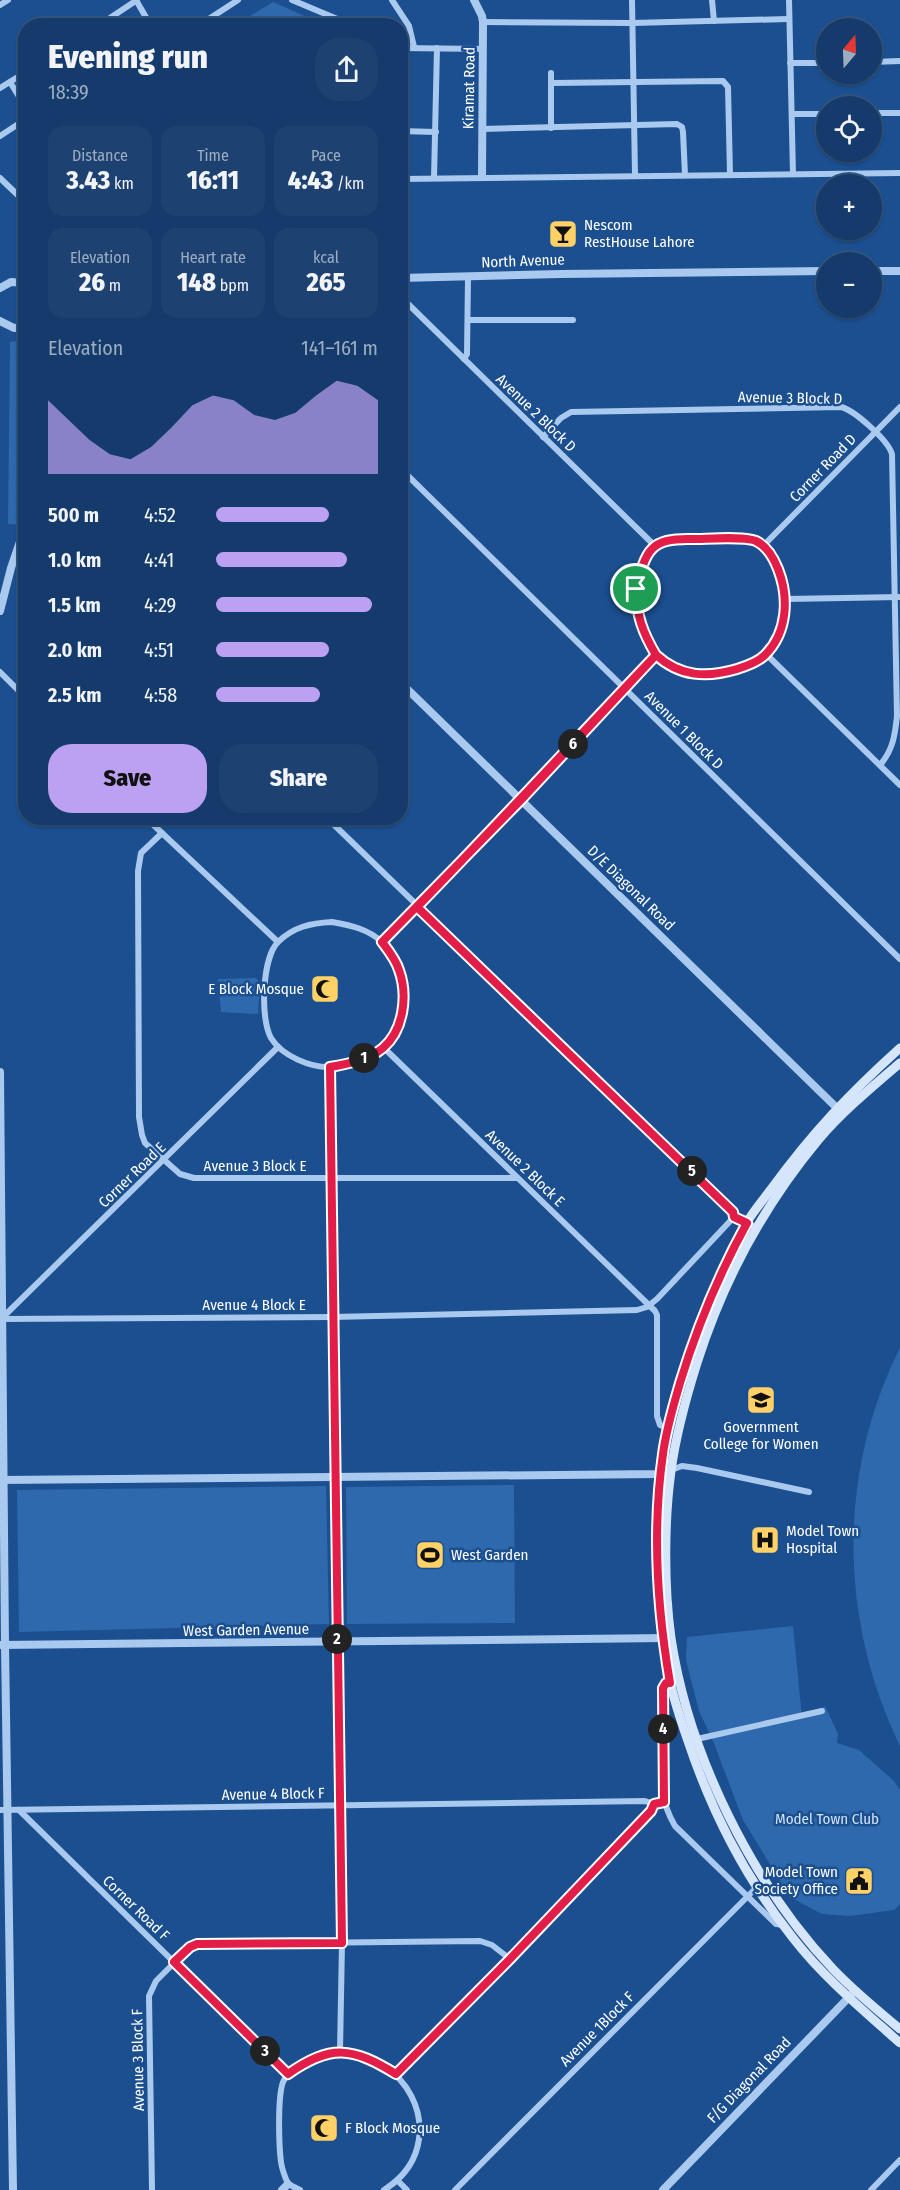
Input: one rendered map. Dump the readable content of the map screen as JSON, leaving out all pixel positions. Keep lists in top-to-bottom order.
{
  "streets": {
    "street": [
      "Kiramat Road",
      "North Avenue",
      "Avenue 3 Block D",
      "Avenue 2 Block D",
      "Corner Road D",
      "Avenue 1 Block D",
      "D/E Diagonal Road",
      "Avenue 3 Block E",
      "Avenue 2 Block E",
      "Corner Road E",
      "Avenue 4 Block E",
      "West Garden Avenue",
      "Avenue 4 Block F",
      "Corner Road F",
      "Avenue 1Block F",
      "Avenue 3 Block F",
      "F/G Diagonal Road"
    ]
  },
  "crossings": [
    ["Avenue 3 Block D", "Avenue 2 Block D"],
    ["Avenue 3 Block D", "Corner Road D"],
    ["Avenue 2 Block D", "Corner Road D"],
    ["Avenue 3 Block E", "Avenue 2 Block E"],
    ["Avenue 3 Block E", "Corner Road E"],
    ["Avenue 2 Block E", "Corner Road E"],
    ["Avenue 2 Block E", "Avenue 4 Block E"],
    ["Corner Road E", "Avenue 4 Block E"],
    ["Avenue 4 Block F", "Corner Road F"],
    ["Corner Road F", "Avenue 3 Block F"]
  ],
  "parks": ["Model Town Club"],
  "places": {
    "bar": ["Nescom RestHouse Lahore"],
    "mosque": ["E Block Mosque", "F Block Mosque"],
    "school or university": ["Government College for Women"],
    "hospital": ["Model Town Hospital"],
    "sports": ["West Garden"],
    "public building": ["Model Town Society Office"]
  },
  "north": "top",
  "page": {
    "map_buttons": ["+", "−"],
    "heading": ["Evening run", "18:39"],
    "stats": [
      ["Distance", "3.43 km"],
      ["Time", "16:11"],
      ["Pace", "4:43 /km"],
      ["Elevation", "26 m"],
      ["Heart rate", "148 bpm"],
      ["kcal", "265"]
    ],
    "chart": ["Elevation", "141–161 m"],
    "list": [
      {
        "name": "500 m",
        "note": "4:52"
      },
      {
        "name": "1.0 km",
        "note": "4:41"
      },
      {
        "name": "1.5 km",
        "note": "4:29"
      },
      {
        "name": "2.0 km",
        "note": "4:51"
      },
      {
        "name": "2.5 km",
        "note": "4:58"
      }
    ],
    "pins": [
      "6",
      "1",
      "5",
      "2",
      "4",
      "3"
    ],
    "buttons": ["Save", "Share"]
  }
}
